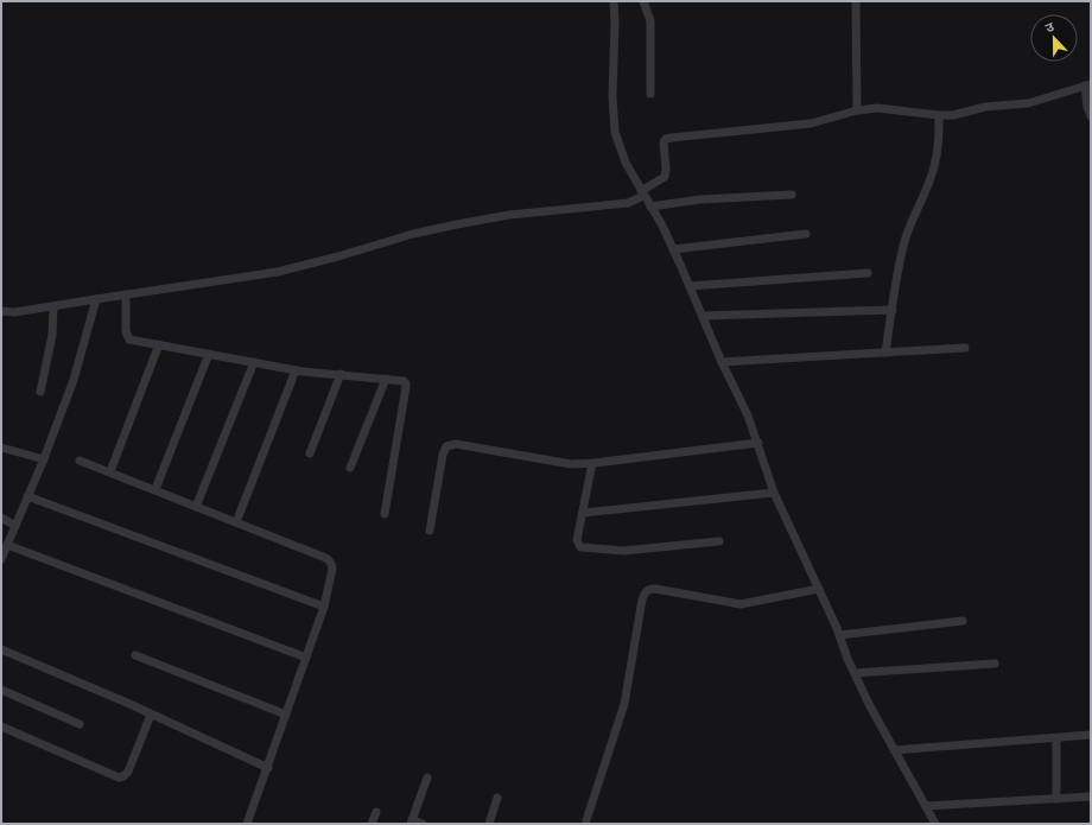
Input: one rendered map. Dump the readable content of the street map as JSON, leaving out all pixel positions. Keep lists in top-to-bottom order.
{
  "north": "top"
}
